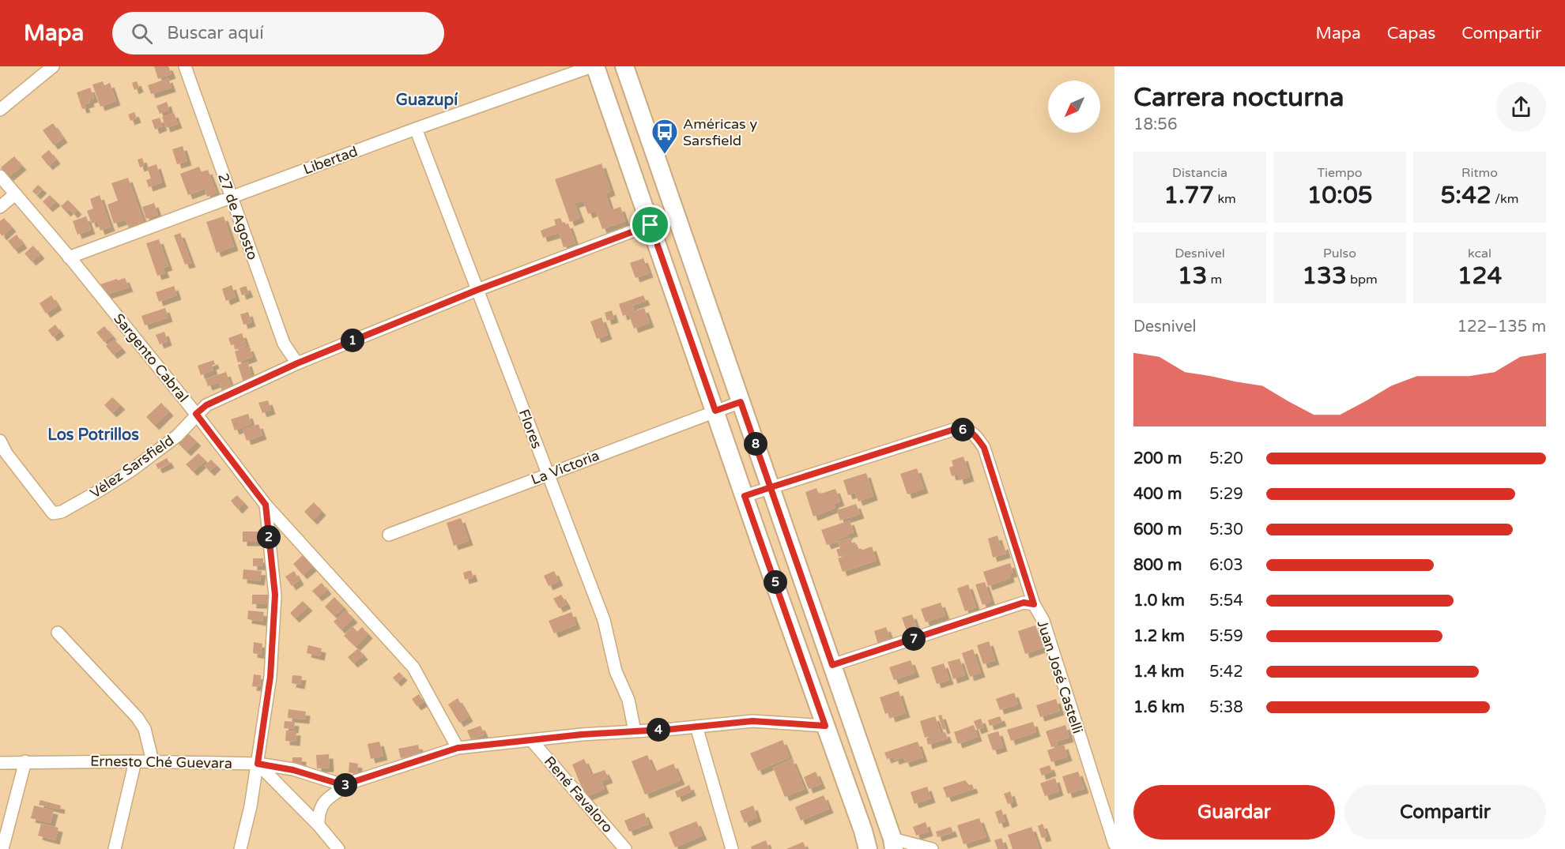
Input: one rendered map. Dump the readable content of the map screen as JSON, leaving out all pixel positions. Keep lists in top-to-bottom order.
{
  "streets": {
    "street": [
      "Libertad",
      "27 de Agosto",
      "Sargento Cabral",
      "Flores",
      "Vélez Sarsfield",
      "La Victoria",
      "Juan José Castelli",
      "Ernesto Ché Guevara",
      "René Favaloro"
    ]
  },
  "crossings": [
    ["Libertad", "27 de Agosto"],
    ["Libertad", "Sargento Cabral"],
    ["Libertad", "Flores"],
    ["27 de Agosto", "Vélez Sarsfield"],
    ["Sargento Cabral", "Vélez Sarsfield"],
    ["Flores", "Vélez Sarsfield"],
    ["Flores", "La Victoria"]
  ],
  "districts": ["Guazupí", "Los Potrillos"],
  "places": {
    "bus stop": ["Américas y Sarsfield"]
  },
  "north": "bottom left",
  "page": {
    "header": "Mapa",
    "search": "Buscar aquí",
    "nav": ["Mapa", "Capas", "Compartir"],
    "heading": ["Carrera nocturna", "18:56"],
    "stats": [
      ["Distancia", "1.77 km"],
      ["Tiempo", "10:05"],
      ["Ritmo", "5:42 /km"],
      ["Desnivel", "13 m"],
      ["Pulso", "133 bpm"],
      ["kcal", "124"]
    ],
    "chart": ["Desnivel", "122–135 m"],
    "pins": [
      "1",
      "6",
      "8",
      "2",
      "5",
      "7",
      "4",
      "3"
    ],
    "list": [
      {
        "name": "200 m",
        "note": "5:20"
      },
      {
        "name": "400 m",
        "note": "5:29"
      },
      {
        "name": "600 m",
        "note": "5:30"
      },
      {
        "name": "800 m",
        "note": "6:03"
      },
      {
        "name": "1.0 km",
        "note": "5:54"
      },
      {
        "name": "1.2 km",
        "note": "5:59"
      },
      {
        "name": "1.4 km",
        "note": "5:42"
      },
      {
        "name": "1.6 km",
        "note": "5:38"
      }
    ],
    "buttons": ["Guardar", "Compartir"]
  }
}
